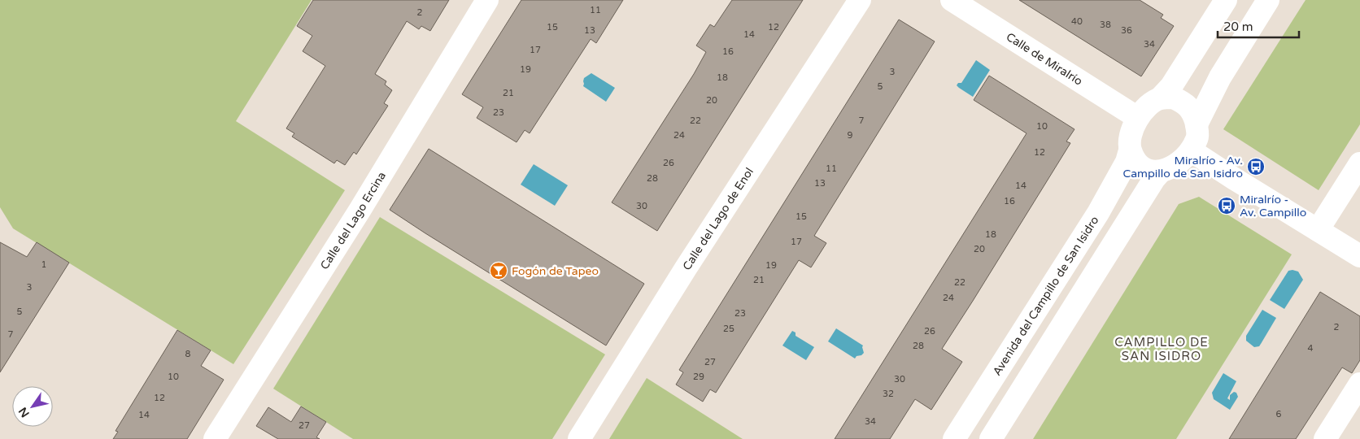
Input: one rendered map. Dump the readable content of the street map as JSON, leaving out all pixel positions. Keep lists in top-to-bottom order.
{
  "streets": {
    "street": [
      "Calle de Miralrío",
      "Calle del Lago de Enol",
      "Calle del Lago Ercina",
      "Avenida del Campillo de San Isidro"
    ]
  },
  "crossings": [
    ["Calle de Miralrío", "Avenida del Campillo de San Isidro"]
  ],
  "districts": ["CAMPILLO DE SAN ISIDRO"],
  "places": {
    "bus stop": ["Miralrío - Av. Campillo de San Isidro", "Miralrío - Av. Campillo"],
    "bar": ["Fogón de Tapeo"]
  },
  "house_numbers": [
    "11",
    "2",
    "40",
    "38",
    "15",
    "12",
    "13",
    "36",
    "14",
    "34",
    "17",
    "16",
    "19",
    "3",
    "18",
    "5",
    "21",
    "20",
    "23",
    "22",
    "7",
    "10",
    "24",
    "9",
    "12",
    "26",
    "11",
    "28",
    "13",
    "14",
    "16",
    "30",
    "15",
    "18",
    "17",
    "20",
    "1",
    "19",
    "21",
    "22",
    "3",
    "24",
    "5",
    "23",
    "2",
    "25",
    "26",
    "7",
    "28",
    "4",
    "8",
    "27",
    "10",
    "29",
    "30",
    "32",
    "12",
    "6",
    "14",
    "34",
    "27"
  ],
  "scale_bar": "20 m",
  "north": "bottom left"
}
